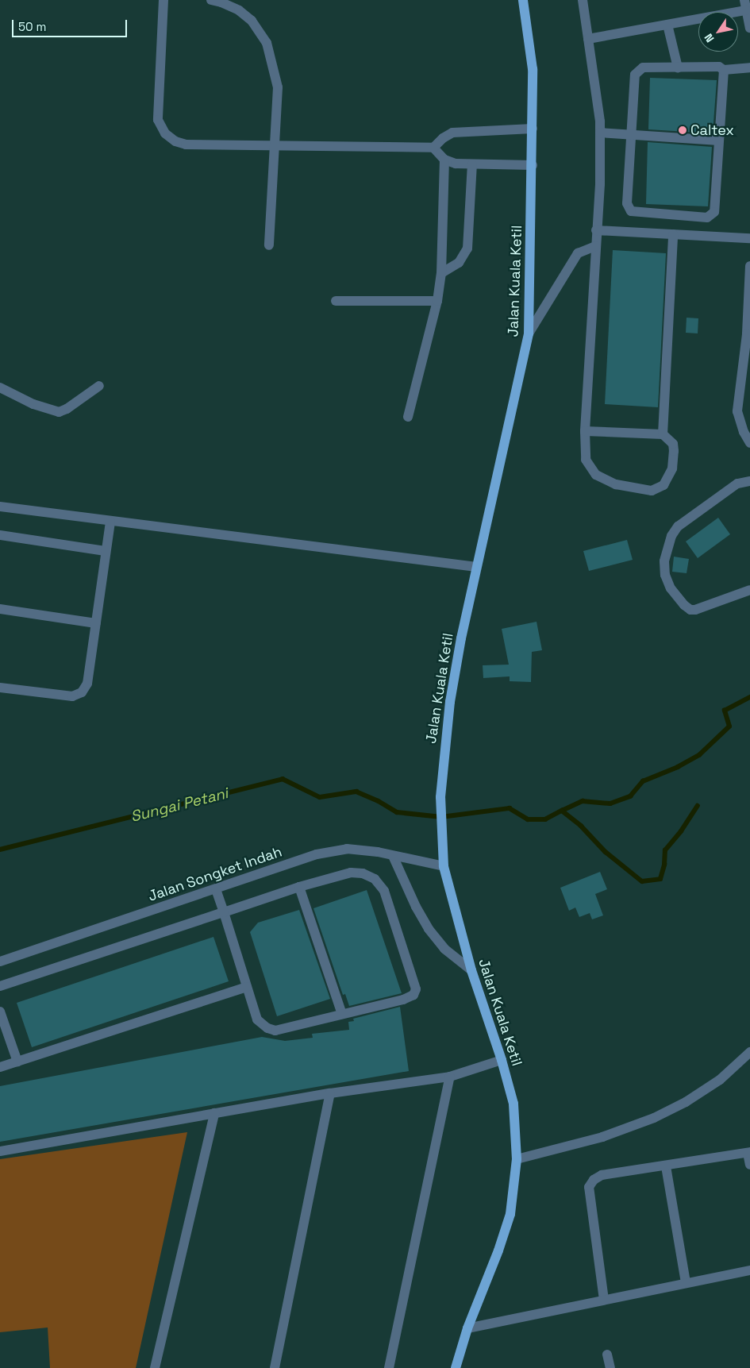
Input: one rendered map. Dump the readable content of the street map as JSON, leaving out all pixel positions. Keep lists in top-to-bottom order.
{
  "streets": {
    "main road": ["Jalan Kuala Ketil"],
    "street": ["Jalan Songket Indah"]
  },
  "crossings": [
    ["Jalan Kuala Ketil", "Jalan Songket Indah"]
  ],
  "water": ["Sungai Petani"],
  "places": ["Caltex"],
  "scale_bar": "50 m",
  "north": "bottom left"
}
